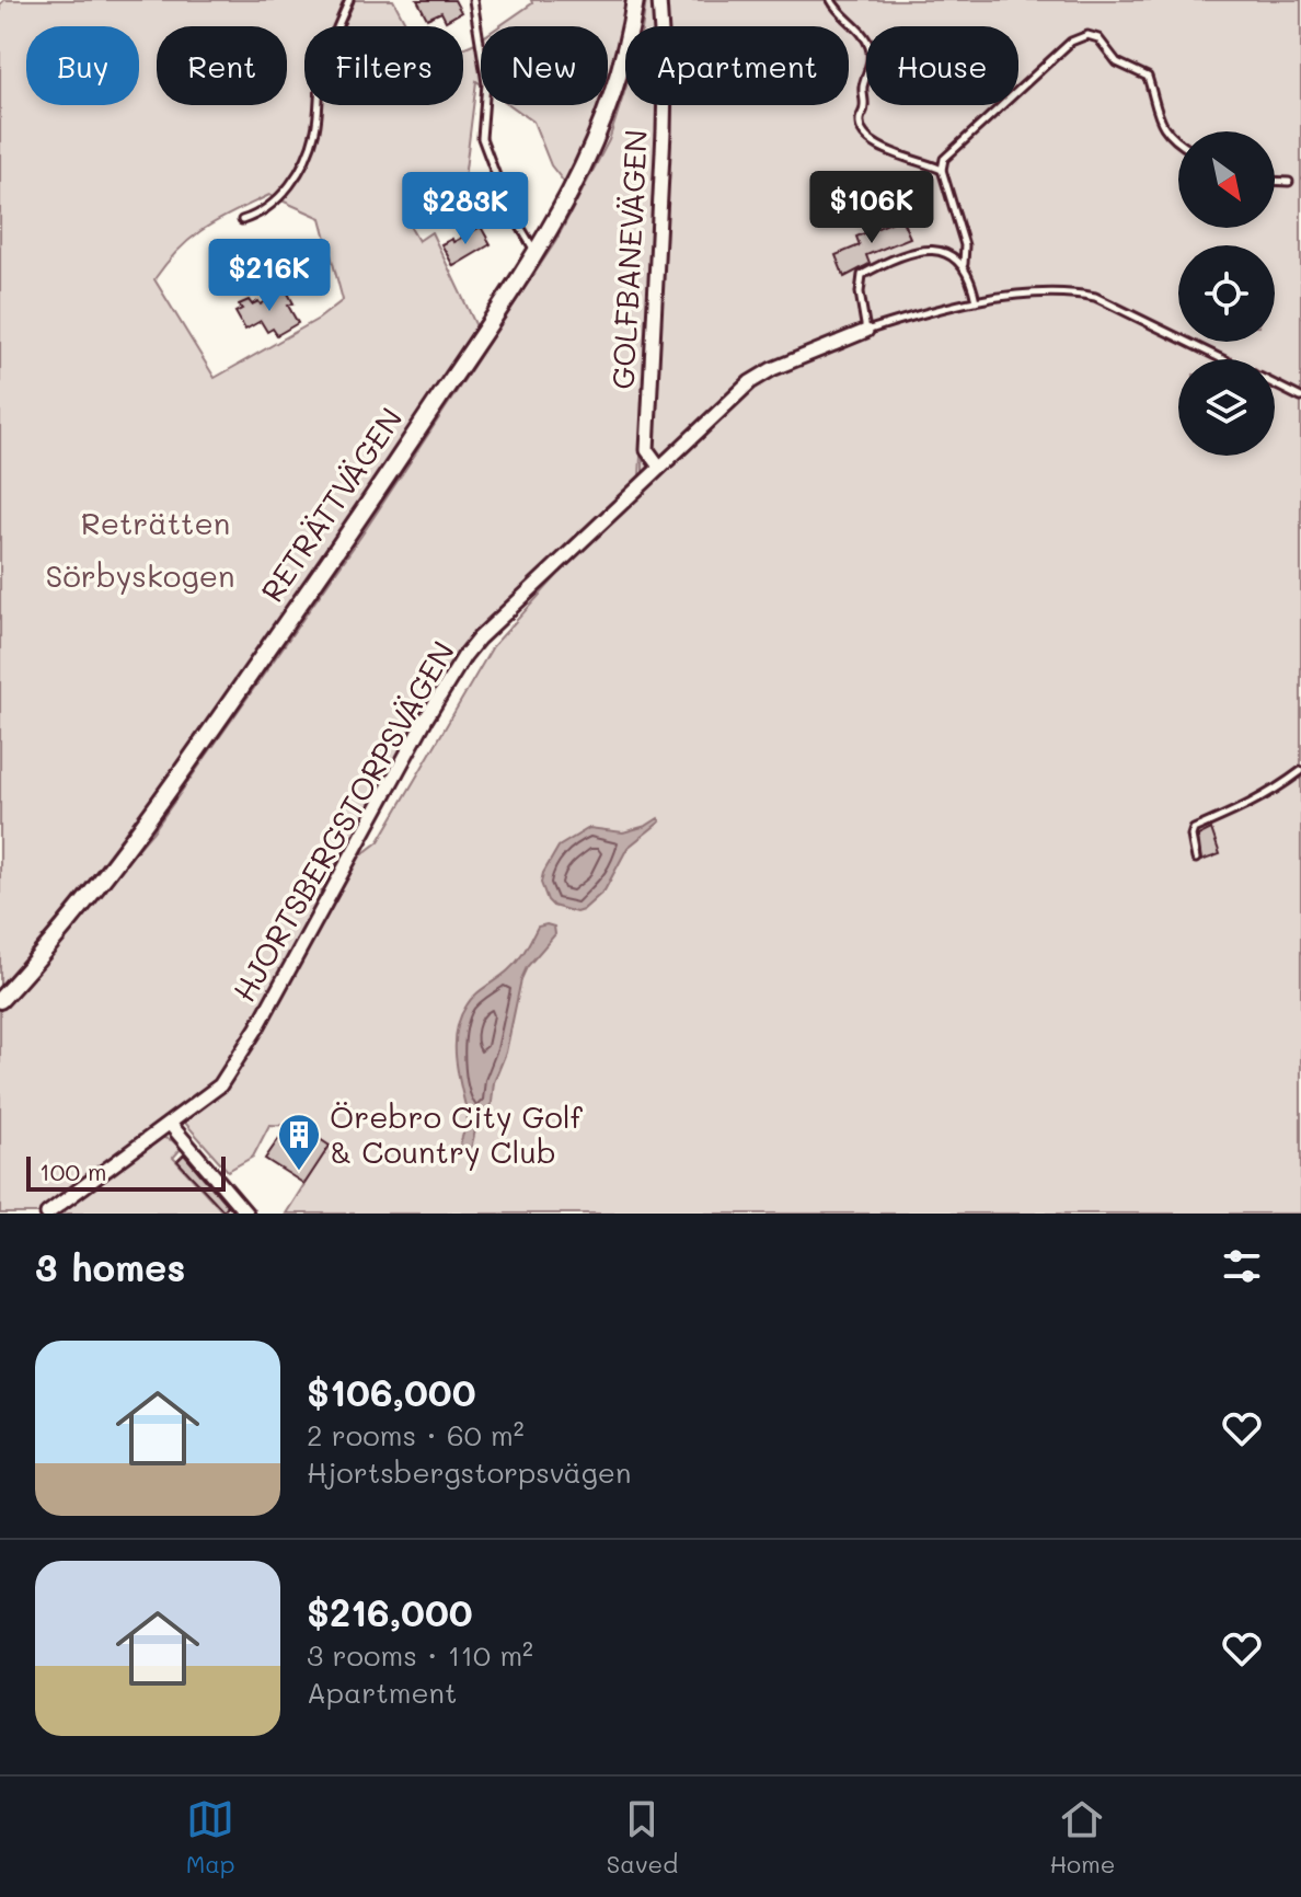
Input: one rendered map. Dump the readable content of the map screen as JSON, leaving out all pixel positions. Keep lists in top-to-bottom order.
{
  "streets": {
    "street": ["GOLFBANEVÄGEN", "RETRÄTTVÄGEN", "HJORTSBERGSTORPSVÄGEN"]
  },
  "crossings": [
    ["GOLFBANEVÄGEN", "HJORTSBERGSTORPSVÄGEN"]
  ],
  "parks": ["Reträtten", "Sörbyskogen"],
  "places": {
    "building": ["Örebro City Golf & Country Club"]
  },
  "scale_bar": "100 m",
  "north": "bottom right",
  "page": {
    "chip": [
      "Buy",
      "Rent",
      "Filters",
      "New",
      "Apartment",
      "House"
    ],
    "price": ["$106K", "$283K", "$216K"],
    "scale": "100 m",
    "heading": "3 homes",
    "list": [
      {
        "name": "$106,000",
        "note": "2 rooms · 60 m² · Hjortsbergstorpsvägen"
      },
      {
        "name": "$216,000",
        "note": "3 rooms · 110 m² · Apartment"
      }
    ],
    "tabs": ["Map", "Saved", "Home"]
  }
}
